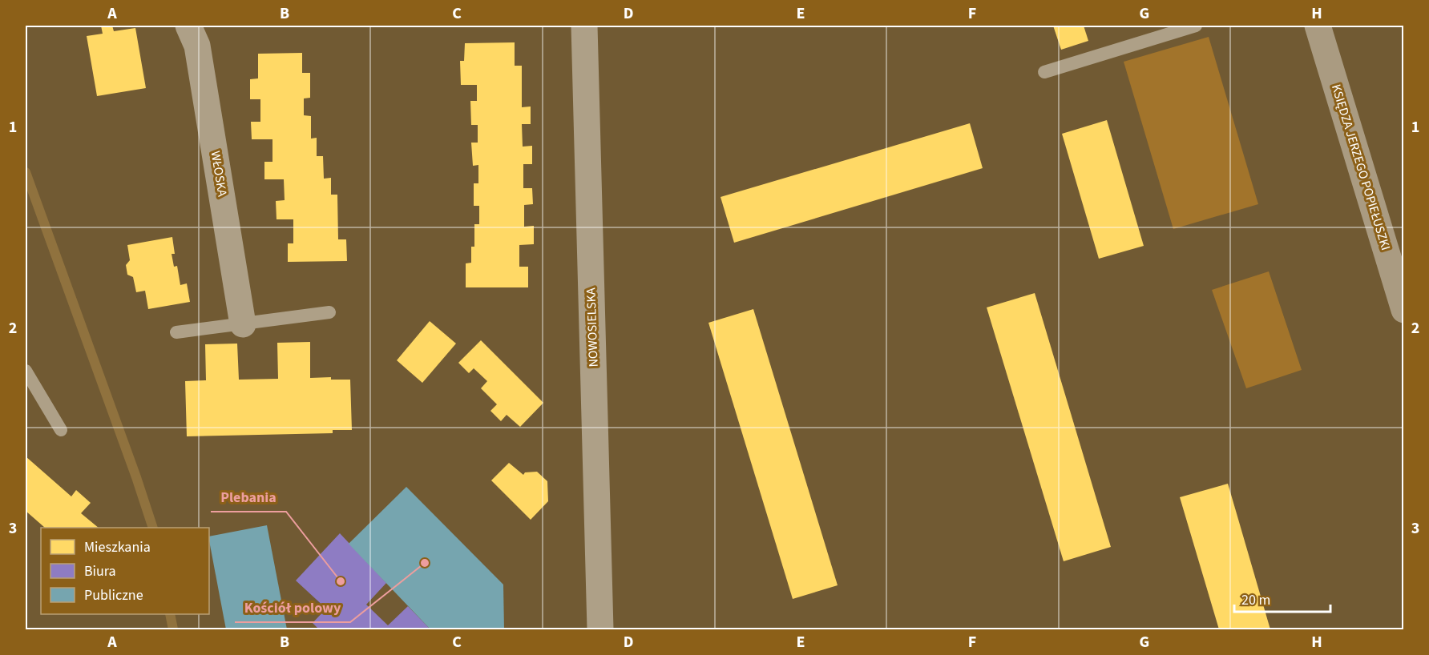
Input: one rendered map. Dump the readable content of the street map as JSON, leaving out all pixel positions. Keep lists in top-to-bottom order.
{
  "streets": {
    "street": ["KSIĘDZA JERZEGO POPIEŁUSZKI", "WŁOSKA", "NOWOSIELSKA"]
  },
  "places": ["Kościół polowy", "Plebania"],
  "legend": ["Mieszkania", "Biura", "Publiczne"],
  "scale_bar": "20 m",
  "grid": {
    "columns": [
      "A",
      "B",
      "C",
      "D",
      "E",
      "F",
      "G",
      "H"
    ],
    "rows": ["1", "2", "3"]
  }
}
